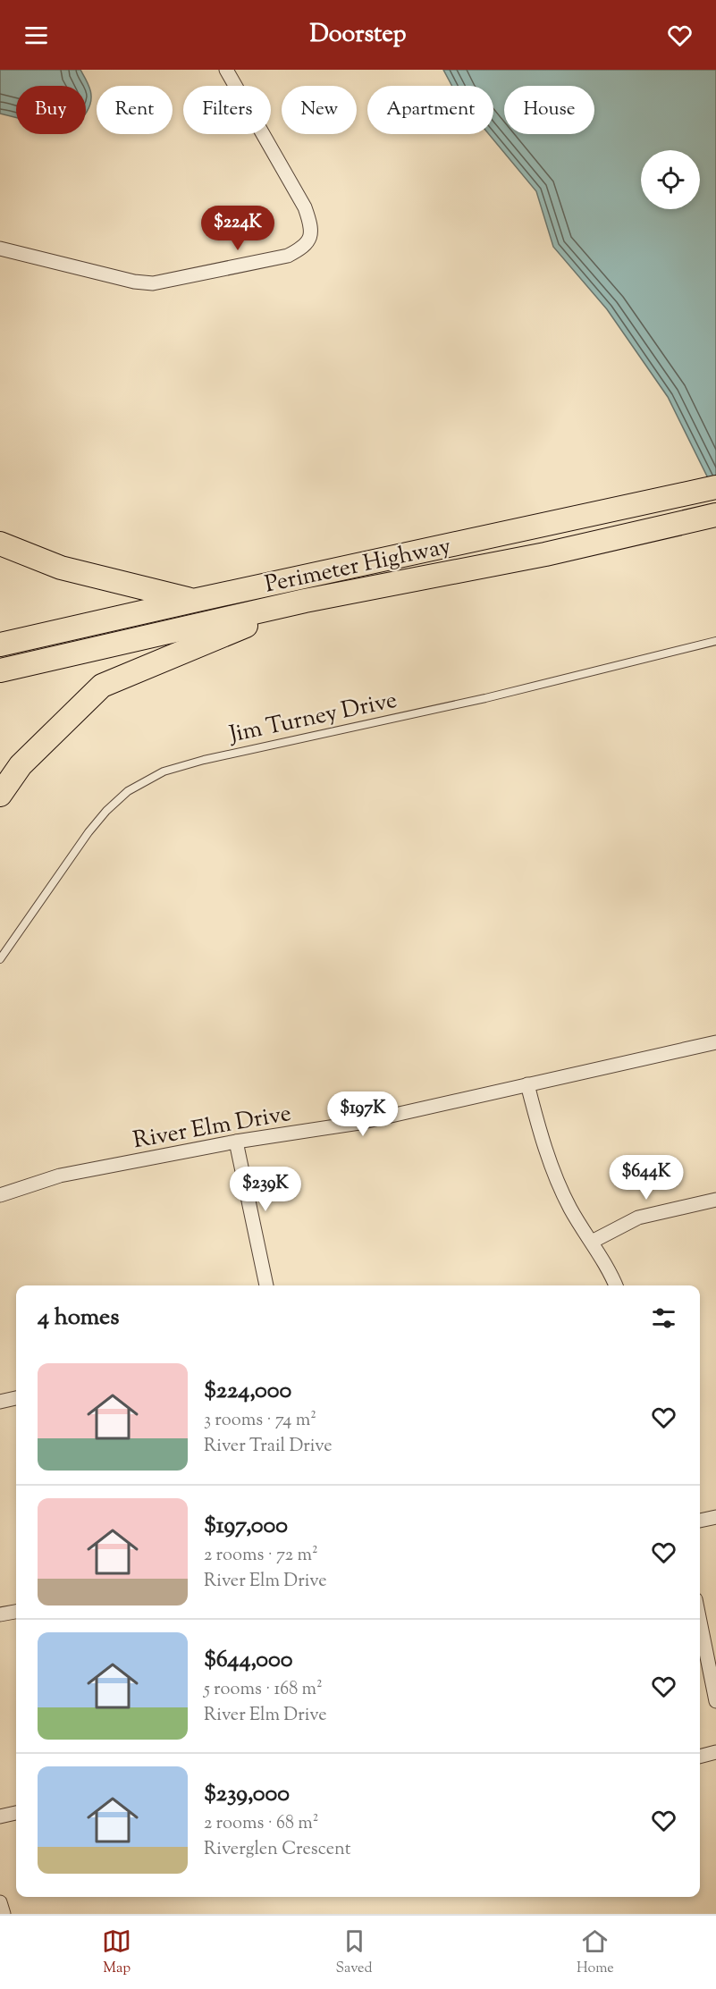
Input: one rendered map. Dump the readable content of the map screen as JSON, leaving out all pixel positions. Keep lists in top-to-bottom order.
{
  "streets": {
    "highway": ["Perimeter Highway"],
    "street": ["River Elm Drive"],
    "lane": ["Jim Turney Drive"]
  },
  "page": {
    "header": "Doorstep",
    "chip": [
      "Buy",
      "Rent",
      "Filters",
      "New",
      "Apartment",
      "House"
    ],
    "price": [
      "$224K",
      "$197K",
      "$644K",
      "$239K"
    ],
    "heading": "4 homes",
    "list": [
      {
        "name": "$224,000",
        "note": "3 rooms · 74 m² · River Trail Drive"
      },
      {
        "name": "$197,000",
        "note": "2 rooms · 72 m² · River Elm Drive"
      },
      {
        "name": "$644,000",
        "note": "5 rooms · 168 m² · River Elm Drive"
      },
      {
        "name": "$239,000",
        "note": "2 rooms · 68 m² · Riverglen Crescent"
      }
    ],
    "tabs": ["Map", "Saved", "Home"]
  }
}
